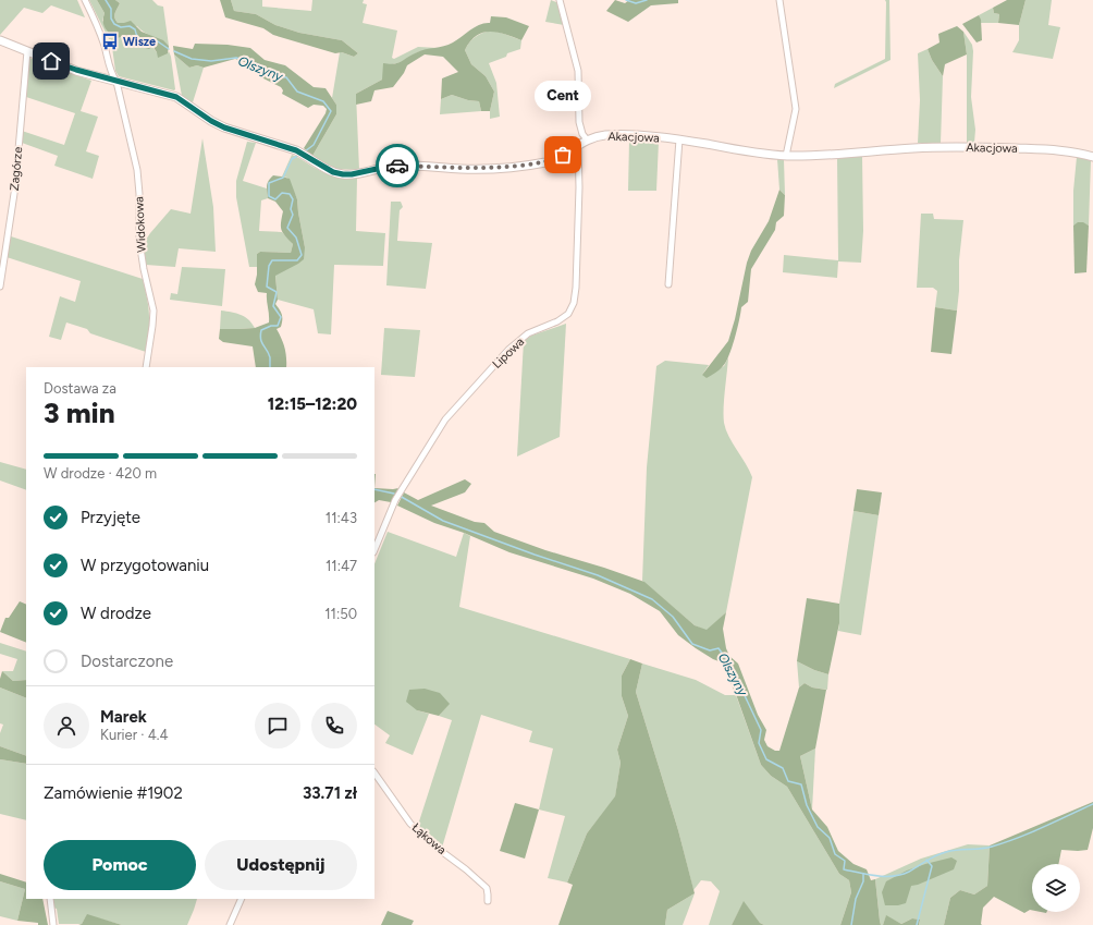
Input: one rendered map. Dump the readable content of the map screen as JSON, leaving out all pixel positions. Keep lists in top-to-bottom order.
{
  "streets": {
    "street": [
      "Akacjowa",
      "Zagórze",
      "Widokowa",
      "Lipowa",
      "Łąkowa"
    ]
  },
  "crossings": [
    ["Akacjowa", "Zagórze"],
    ["Akacjowa", "Widokowa"],
    ["Akacjowa", "Lipowa"]
  ],
  "water": ["Olszyny"],
  "places": {
    "bus stop": ["Wisze"],
    "other": ["Cent"]
  },
  "page": {
    "bubble": "Cent",
    "heading": ["3 min", "Dostawa za", "12:15–12:20"],
    "panel": [
      "Marek",
      "Kurier · 4.4",
      "Zamówienie #1902",
      "33.71 zł"
    ],
    "bar": "W drodze · 420 m",
    "list": [
      ["Przyjęte", "11:43"],
      ["W przygotowaniu", "11:47"],
      ["W drodze", "11:50"],
      "Dostarczone"
    ],
    "buttons": ["Pomoc", "Udostępnij"]
  }
}
